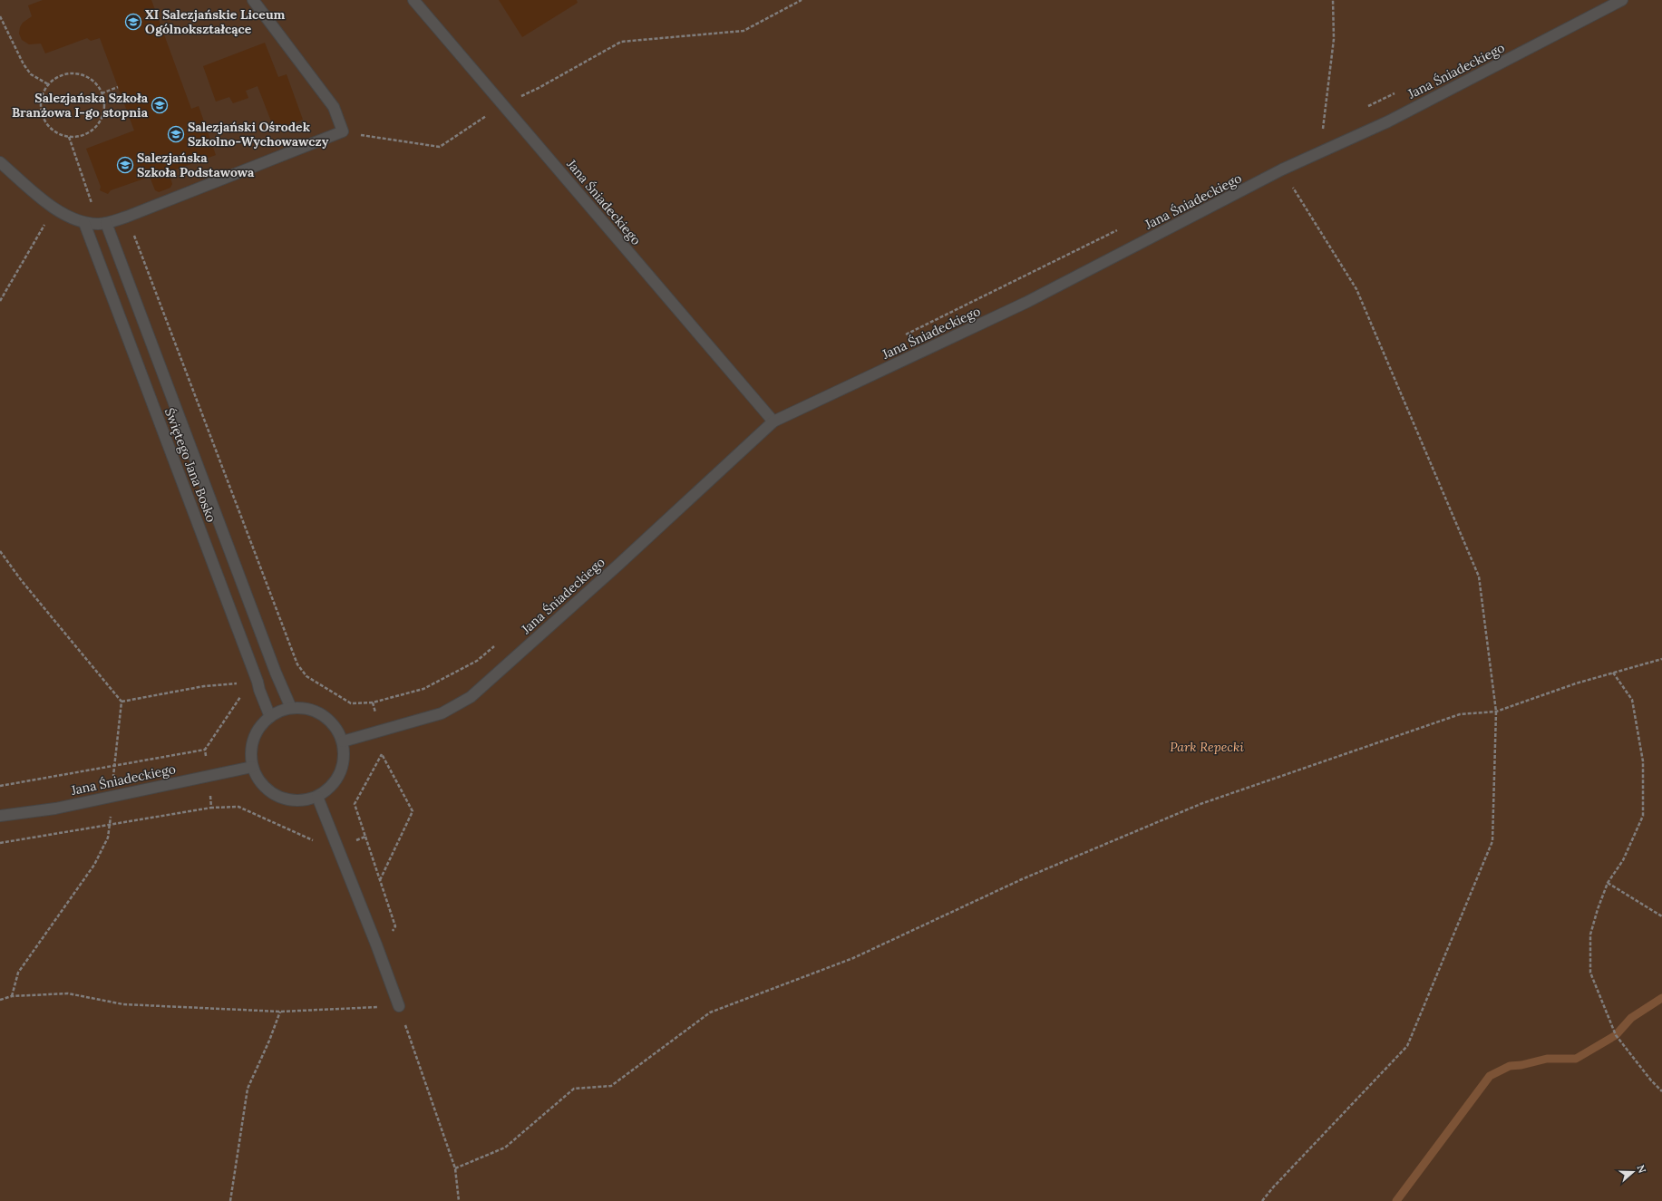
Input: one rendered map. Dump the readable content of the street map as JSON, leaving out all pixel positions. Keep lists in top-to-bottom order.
{
  "streets": {
    "lane": ["Jana Śniadeckiego", "Świętego Jana Bosko"]
  },
  "crossings": [
    ["Jana Śniadeckiego", "Świętego Jana Bosko"]
  ],
  "parks": ["Park Repecki"],
  "places": {
    "school or university": [
      "XI Salezjańskie Liceum Ogólnokształcące",
      "Salezjańska Szkoła Branżowa I-go stopnia",
      "Salezjański Ośrodek Szkolno-Wychowawczy",
      "Salezjańska Szkoła Podstawowa"
    ]
  },
  "north": "right"
}
